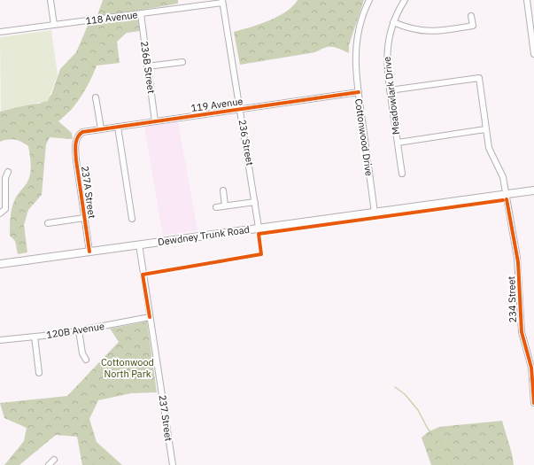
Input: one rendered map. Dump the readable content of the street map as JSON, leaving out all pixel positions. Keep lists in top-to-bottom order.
{
  "streets": {
    "main road": ["Dewdney Trunk Road"],
    "street": [
      "118 Avenue",
      "236B Street",
      "Meadowlark Drive",
      "119 Avenue",
      "Cottonwood Drive",
      "236 Street",
      "237A Street",
      "234 Street",
      "120B Avenue",
      "237 Street"
    ]
  },
  "crossings": [
    ["118 Avenue", "236B Street"],
    ["118 Avenue", "236 Street"],
    ["236B Street", "119 Avenue"],
    ["Meadowlark Drive", "234 Street"],
    ["119 Avenue", "Cottonwood Drive"],
    ["119 Avenue", "236 Street"],
    ["119 Avenue", "237A Street"],
    ["Cottonwood Drive", "Dewdney Trunk Road"],
    ["236 Street", "Dewdney Trunk Road"],
    ["237A Street", "Dewdney Trunk Road"],
    ["Dewdney Trunk Road", "234 Street"],
    ["Dewdney Trunk Road", "237 Street"],
    ["120B Avenue", "237 Street"]
  ],
  "parks": ["Cottonwood North Park"]
}
